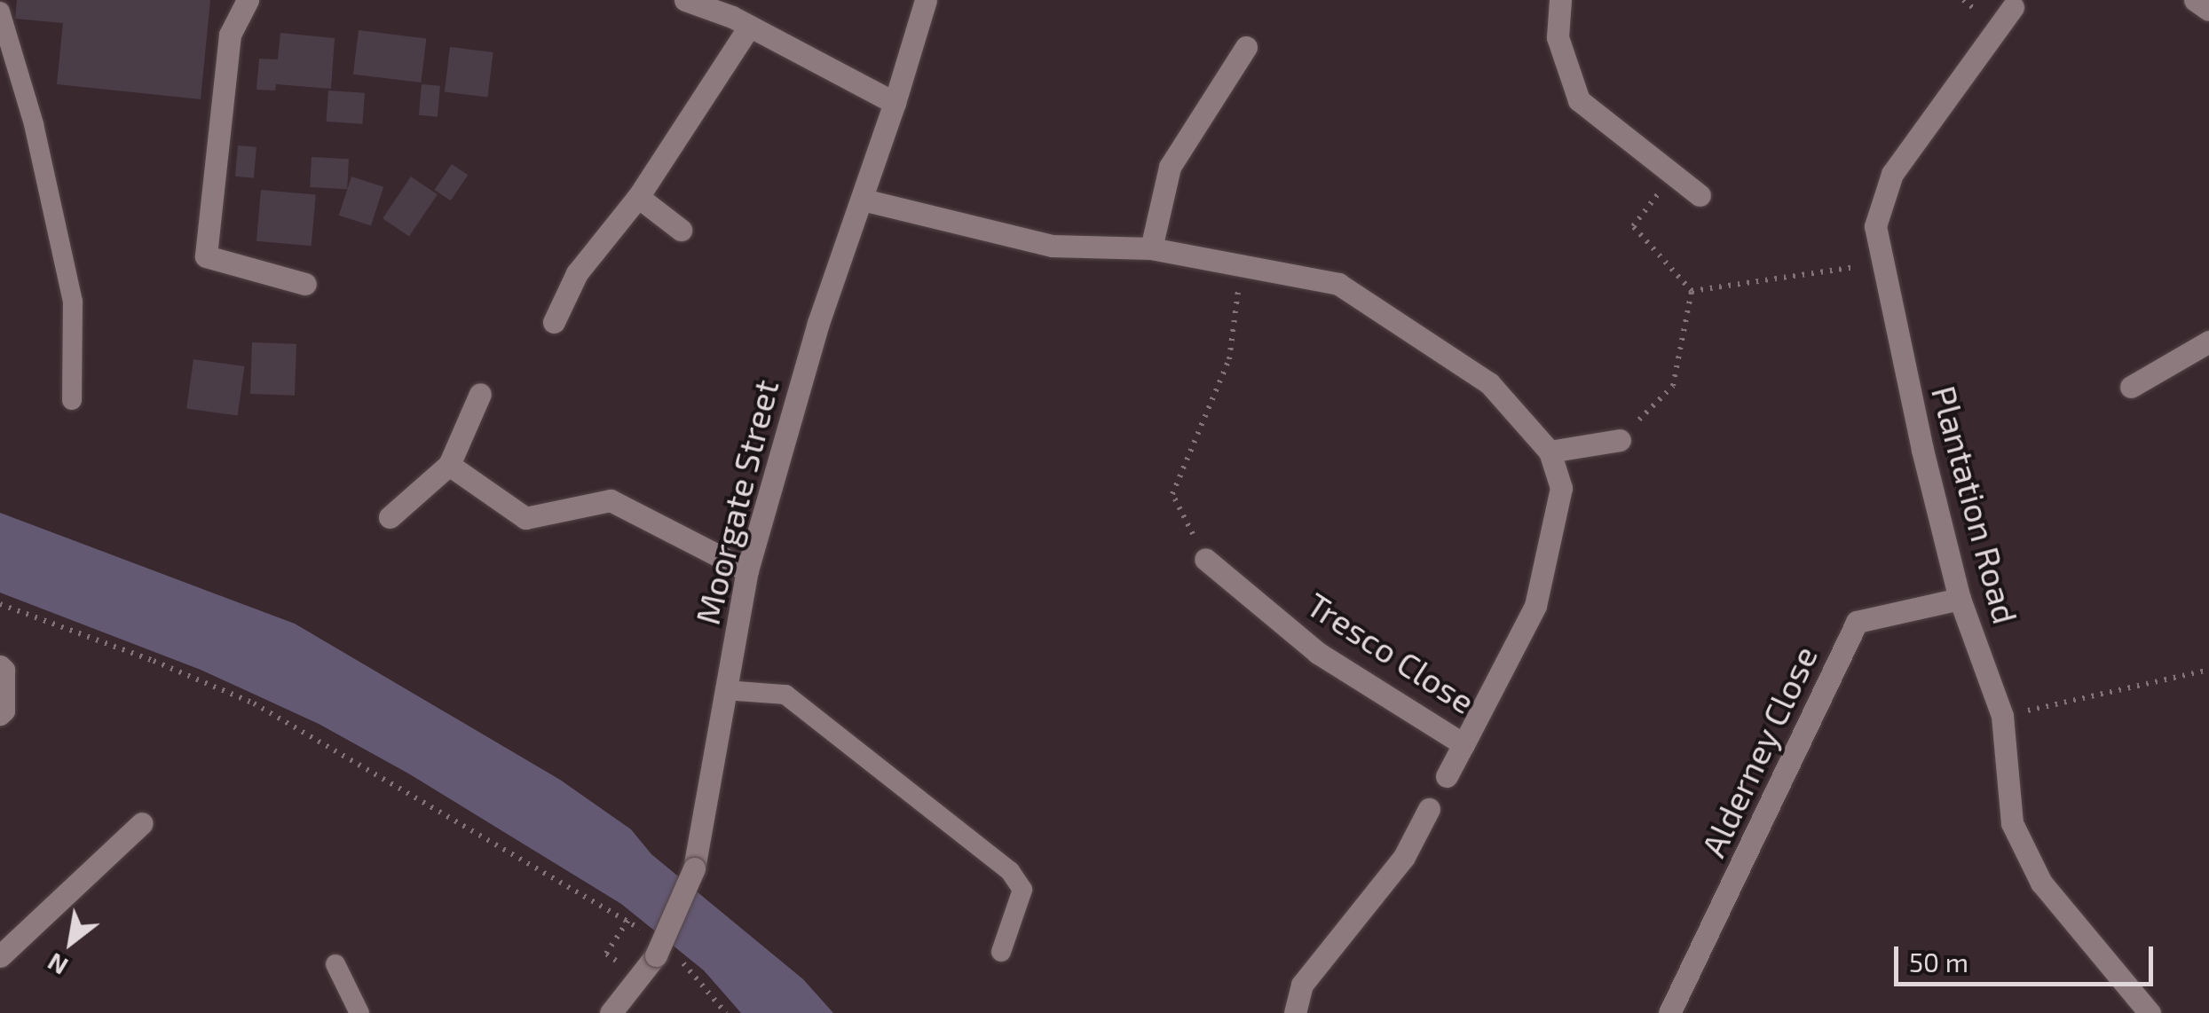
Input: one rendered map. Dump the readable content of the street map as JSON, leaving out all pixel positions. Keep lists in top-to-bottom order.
{
  "streets": {
    "street": [
      "Moorgate Street",
      "Plantation Road",
      "Tresco Close",
      "Alderney Close"
    ]
  },
  "crossings": [
    ["Moorgate Street", "Tresco Close"],
    ["Plantation Road", "Alderney Close"]
  ],
  "scale_bar": "50 m",
  "north": "bottom left"
}
